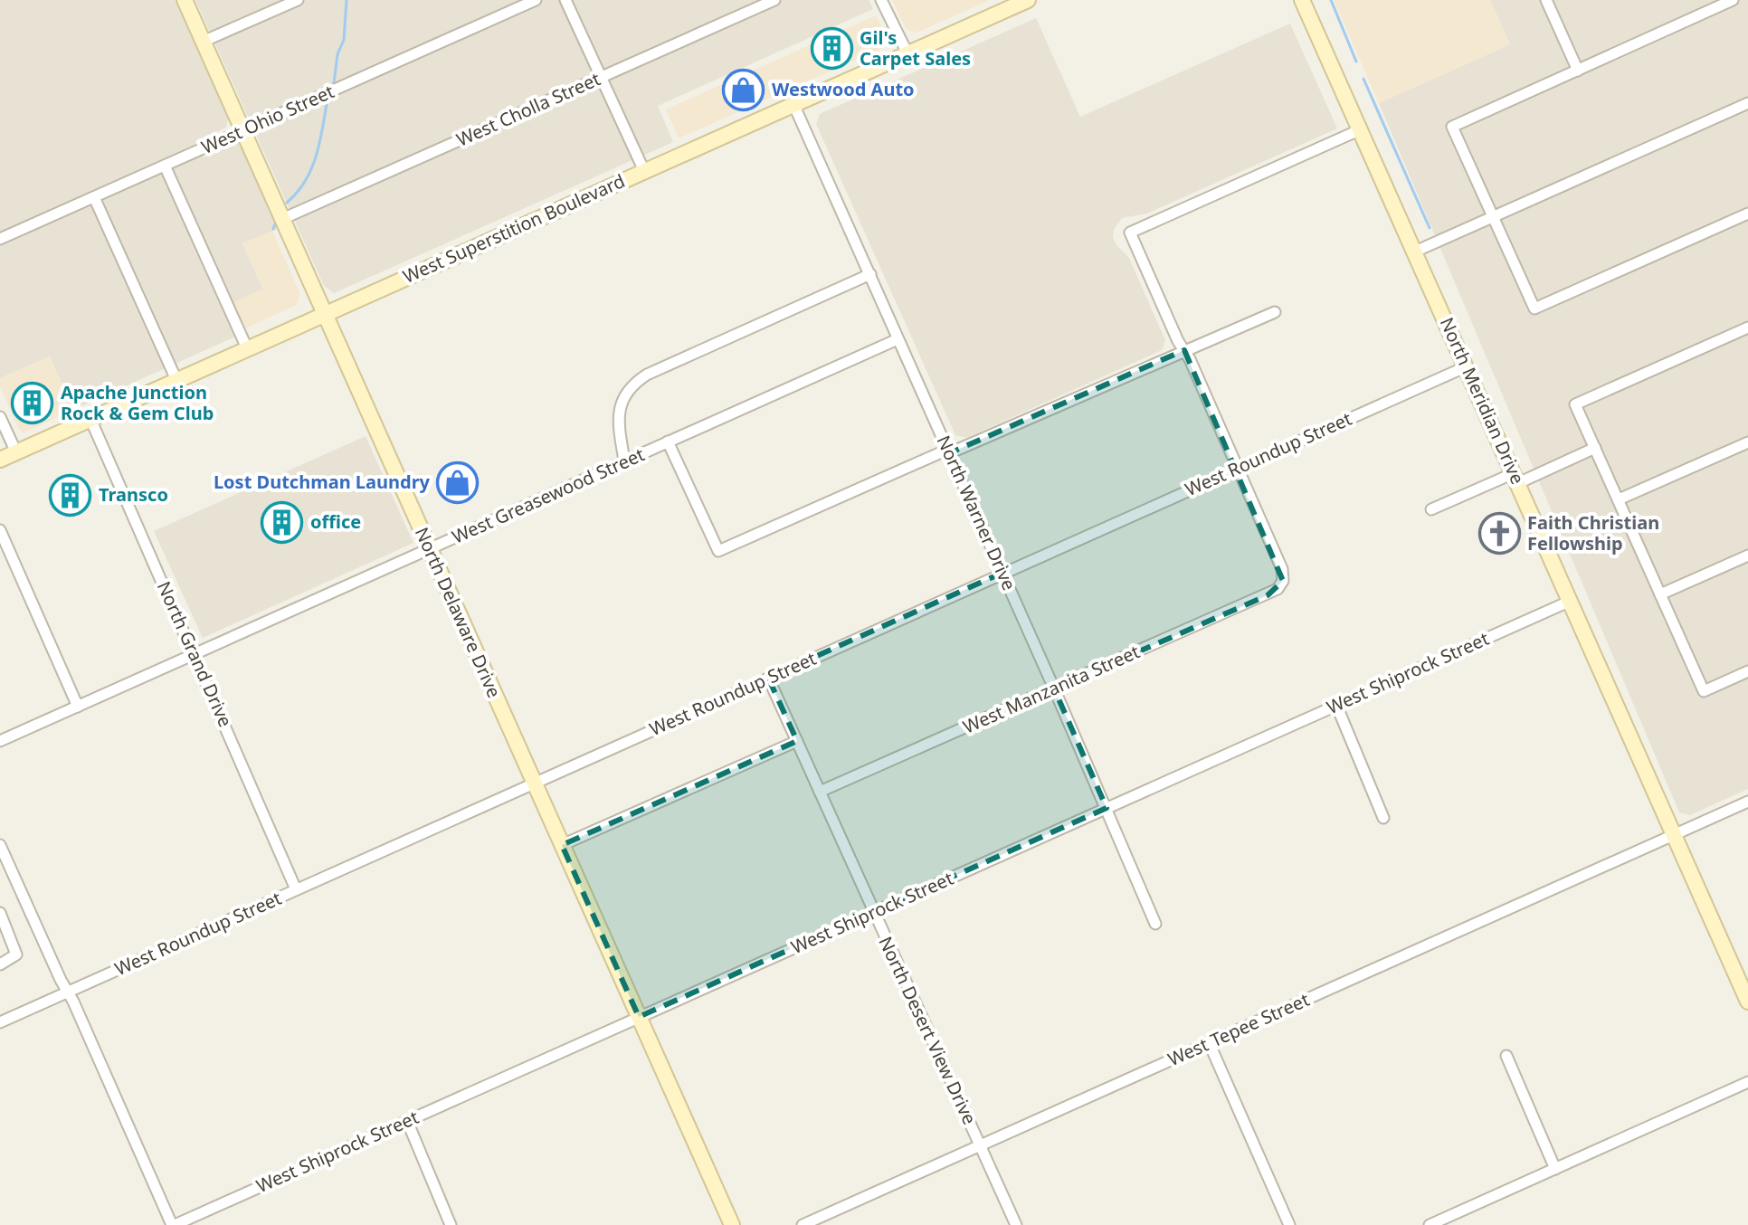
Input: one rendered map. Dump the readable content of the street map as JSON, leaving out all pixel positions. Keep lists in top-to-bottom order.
{
  "streets": {
    "street": [
      "West Cholla Street",
      "West Ohio Street",
      "West Superstition Boulevard",
      "North Meridian Drive",
      "West Roundup Street",
      "West Greasewood Street",
      "North Warner Drive",
      "North Delaware Drive",
      "North Grand Drive",
      "West Shiprock Street",
      "West Manzanita Street",
      "West Tepee Street",
      "North Desert View Drive"
    ]
  },
  "crossings": [
    ["West Cholla Street", "North Delaware Drive"],
    ["West Ohio Street", "North Delaware Drive"],
    ["West Superstition Boulevard", "North Warner Drive"],
    ["West Superstition Boulevard", "North Delaware Drive"],
    ["West Superstition Boulevard", "North Grand Drive"],
    ["North Meridian Drive", "West Roundup Street"],
    ["North Meridian Drive", "West Shiprock Street"],
    ["North Meridian Drive", "West Tepee Street"],
    ["West Roundup Street", "North Warner Drive"],
    ["West Roundup Street", "North Delaware Drive"],
    ["West Roundup Street", "North Grand Drive"],
    ["West Roundup Street", "West Manzanita Street"],
    ["West Roundup Street", "North Desert View Drive"],
    ["West Greasewood Street", "North Warner Drive"],
    ["West Greasewood Street", "North Delaware Drive"],
    ["West Greasewood Street", "North Grand Drive"],
    ["North Warner Drive", "West Shiprock Street"],
    ["North Warner Drive", "West Manzanita Street"],
    ["North Delaware Drive", "West Shiprock Street"],
    ["West Shiprock Street", "North Desert View Drive"],
    ["West Manzanita Street", "North Desert View Drive"],
    ["West Tepee Street", "North Desert View Drive"]
  ],
  "places": {
    "building": [
      "Gil's Carpet Sales",
      "Apache Junction Rock & Gem Club",
      "Transco",
      "office"
    ],
    "shop": ["Westwood Auto", "Lost Dutchman Laundry"],
    "church": ["Faith Christian Fellowship"]
  }
}
